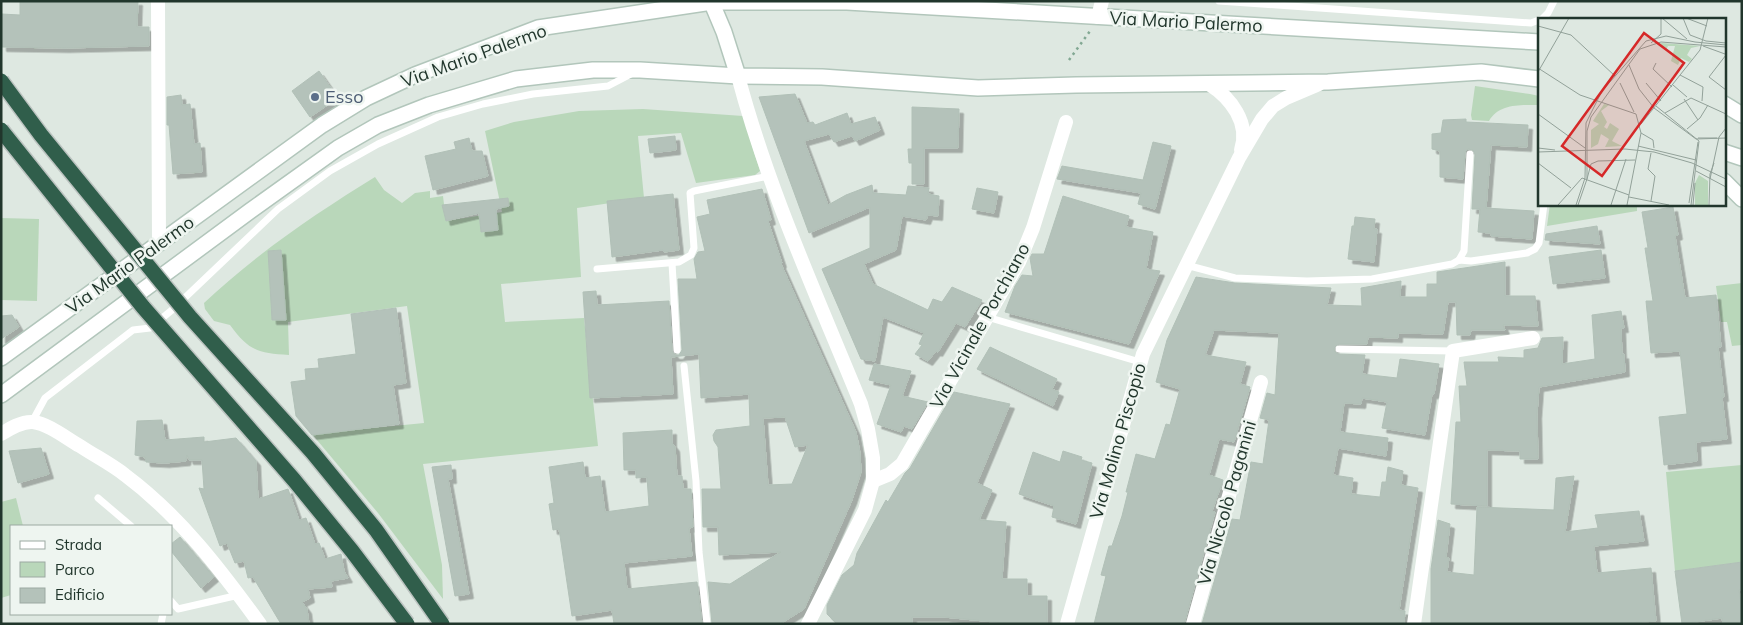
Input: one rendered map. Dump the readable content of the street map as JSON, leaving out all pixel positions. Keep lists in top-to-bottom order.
{
  "streets": {
    "street": [
      "Via Mario Palermo",
      "Via Vicinale Porchiano",
      "Via Molino Piscopio",
      "Via Niccolò Paganini"
    ]
  },
  "crossings": [
    ["Via Mario Palermo", "Via Molino Piscopio"]
  ],
  "places": ["Esso"],
  "legend": ["Strada", "Parco", "Edificio"]
}
